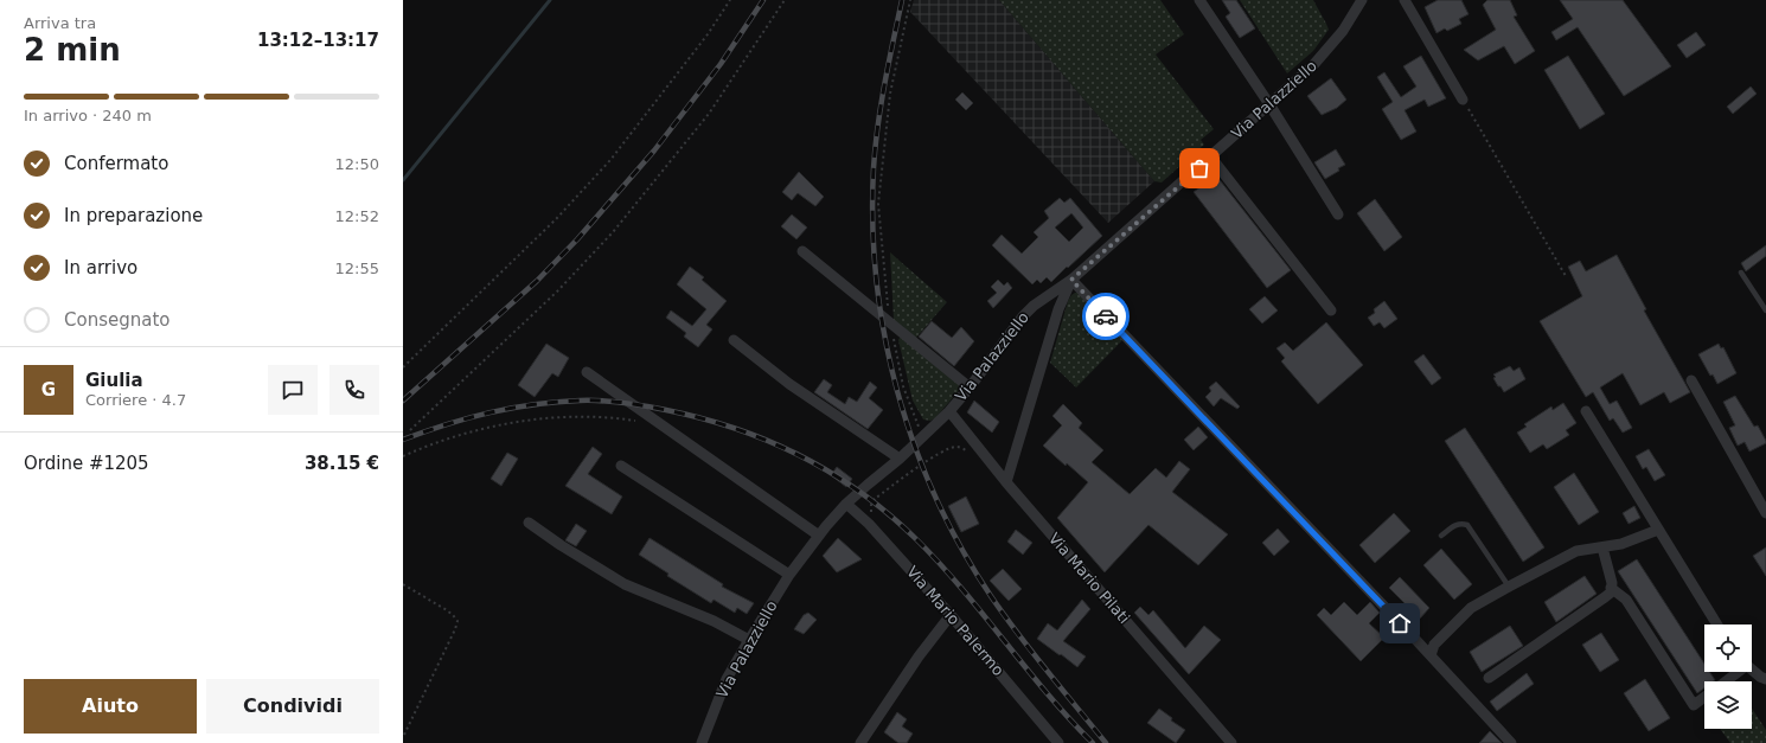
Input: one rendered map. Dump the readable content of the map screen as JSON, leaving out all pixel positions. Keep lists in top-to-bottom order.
{
  "streets": {
    "street": ["Via Palazziello", "Via Mario Pilati", "Via Mario Palermo"]
  },
  "crossings": [
    ["Via Palazziello", "Via Mario Pilati"],
    ["Via Palazziello", "Via Mario Palermo"]
  ],
  "page": {
    "heading": ["2 min", "Arriva tra", "13:12–13:17"],
    "panel": [
      "Giulia",
      "Corriere · 4.7",
      "Ordine #1205",
      "38.15 €"
    ],
    "bar": "In arrivo · 240 m",
    "list": [
      ["Confermato", "12:50"],
      ["In preparazione", "12:52"],
      ["In arrivo", "12:55"],
      "Consegnato"
    ],
    "round": "G",
    "buttons": ["Aiuto", "Condividi"]
  }
}
